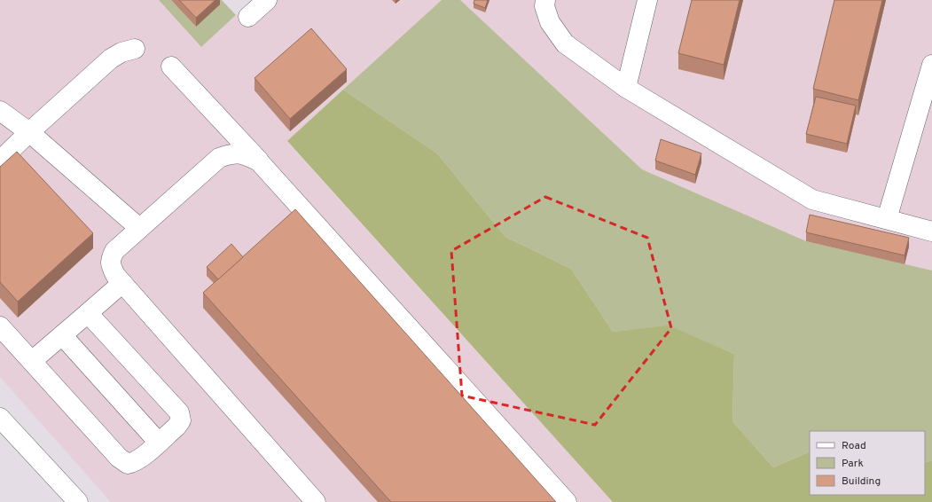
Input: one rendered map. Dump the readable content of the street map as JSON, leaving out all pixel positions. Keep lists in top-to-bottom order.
{
  "legend": ["Road", "Park", "Building"]
}
